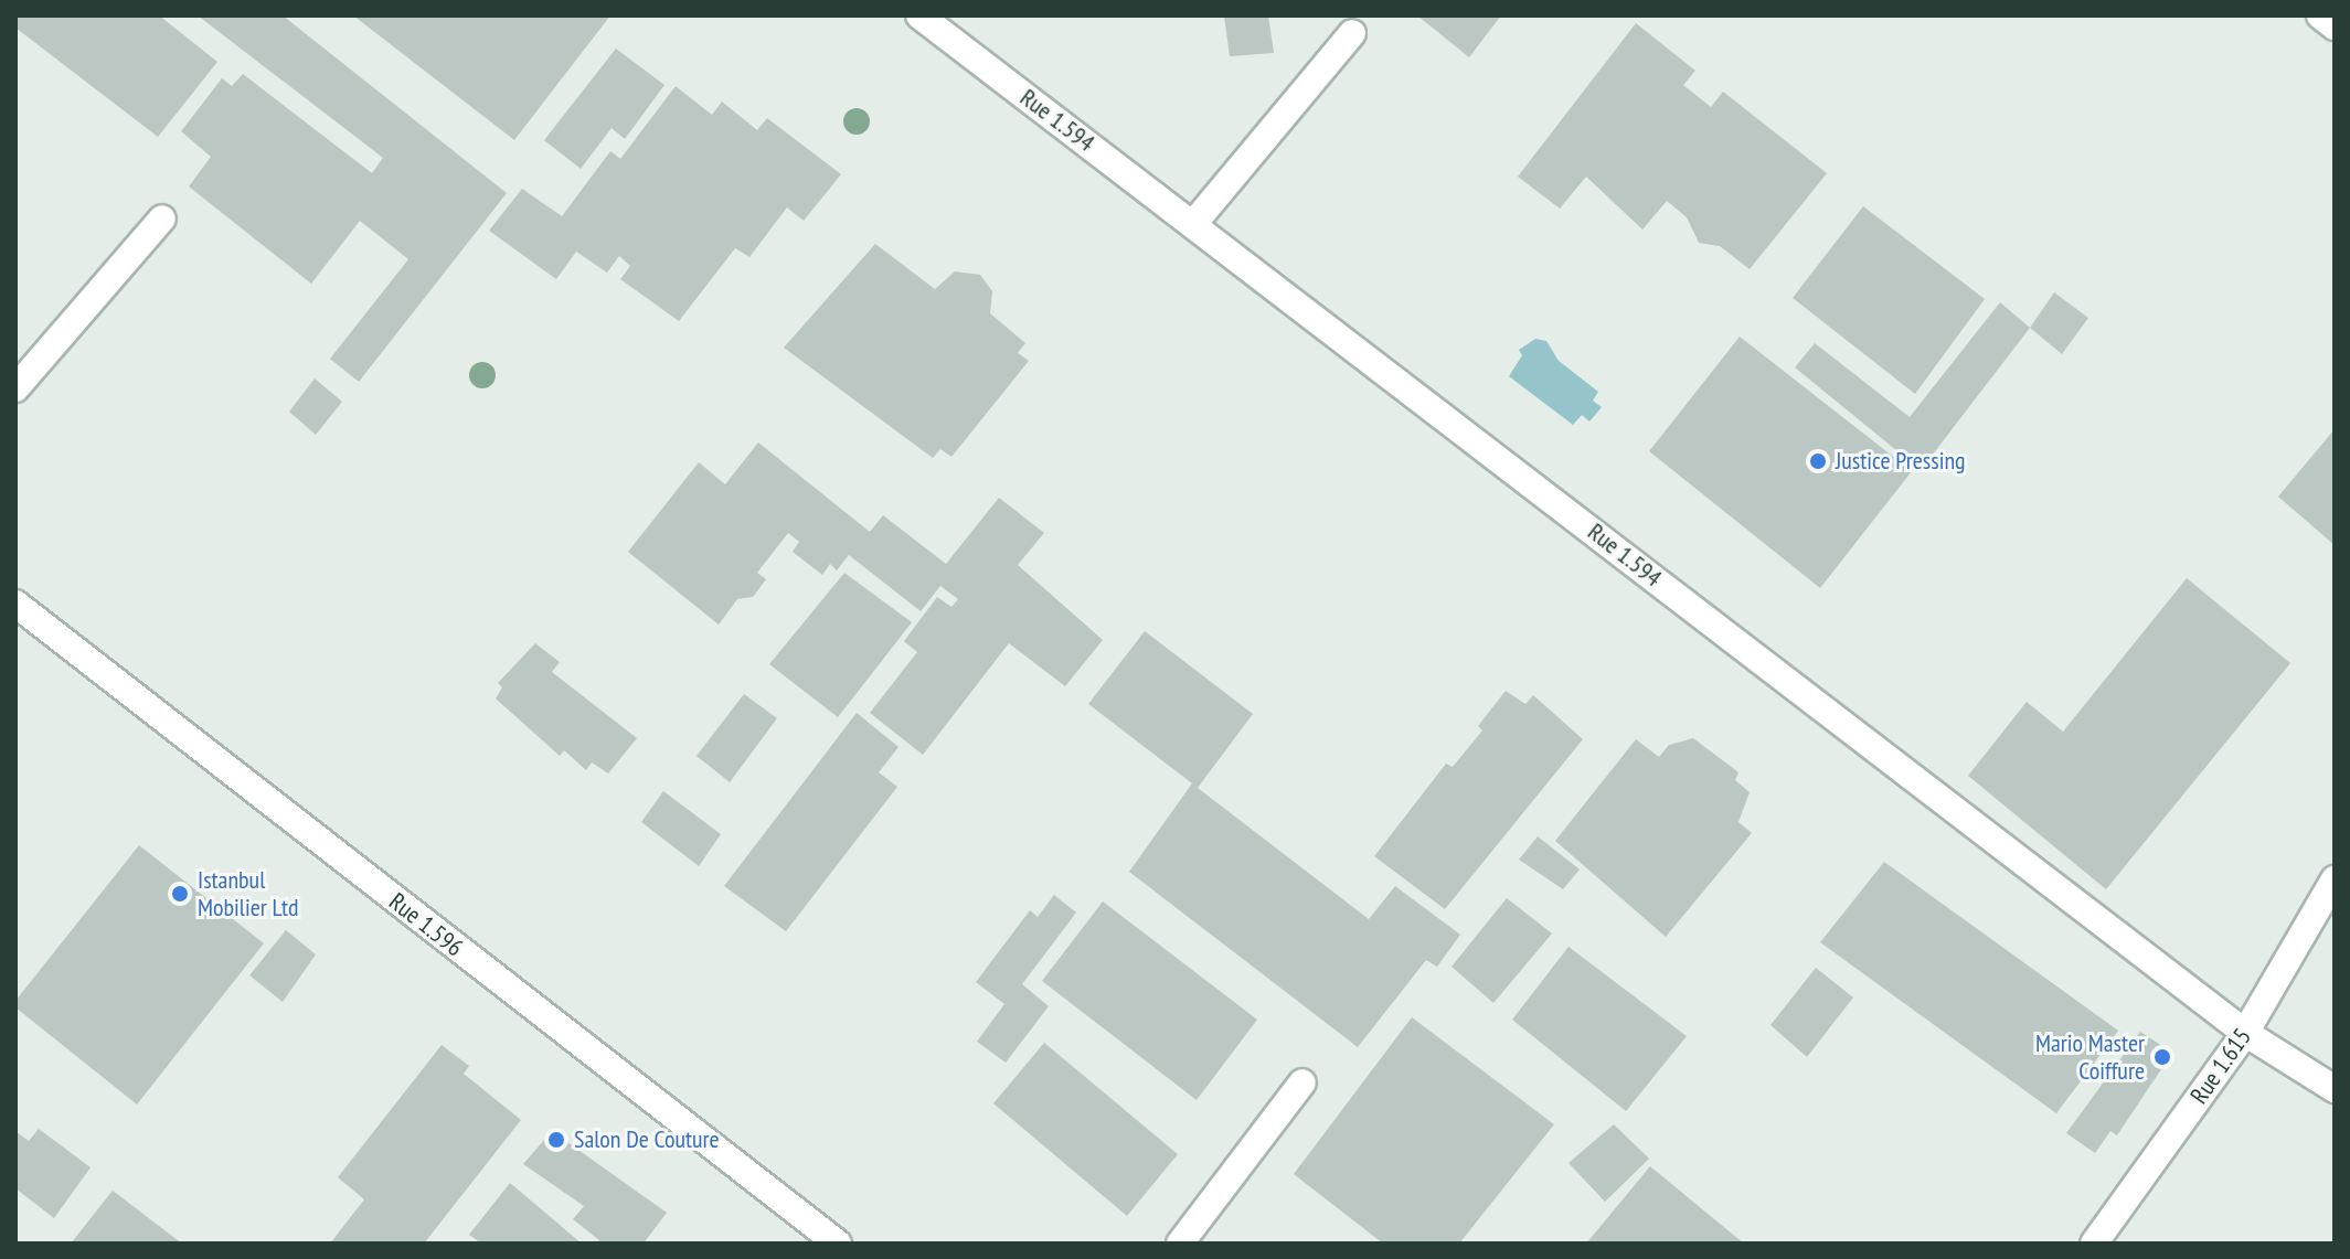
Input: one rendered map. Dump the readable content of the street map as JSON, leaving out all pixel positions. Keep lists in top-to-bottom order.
{
  "streets": {
    "street": ["Rue 1.594", "Rue 1.596", "Rue 1.615"]
  },
  "crossings": [
    ["Rue 1.594", "Rue 1.615"]
  ],
  "places": [
    "Justice Pressing",
    "Istanbul Mobilier Ltd",
    "Mario Master Coiffure",
    "Salon De Couture"
  ]
}
